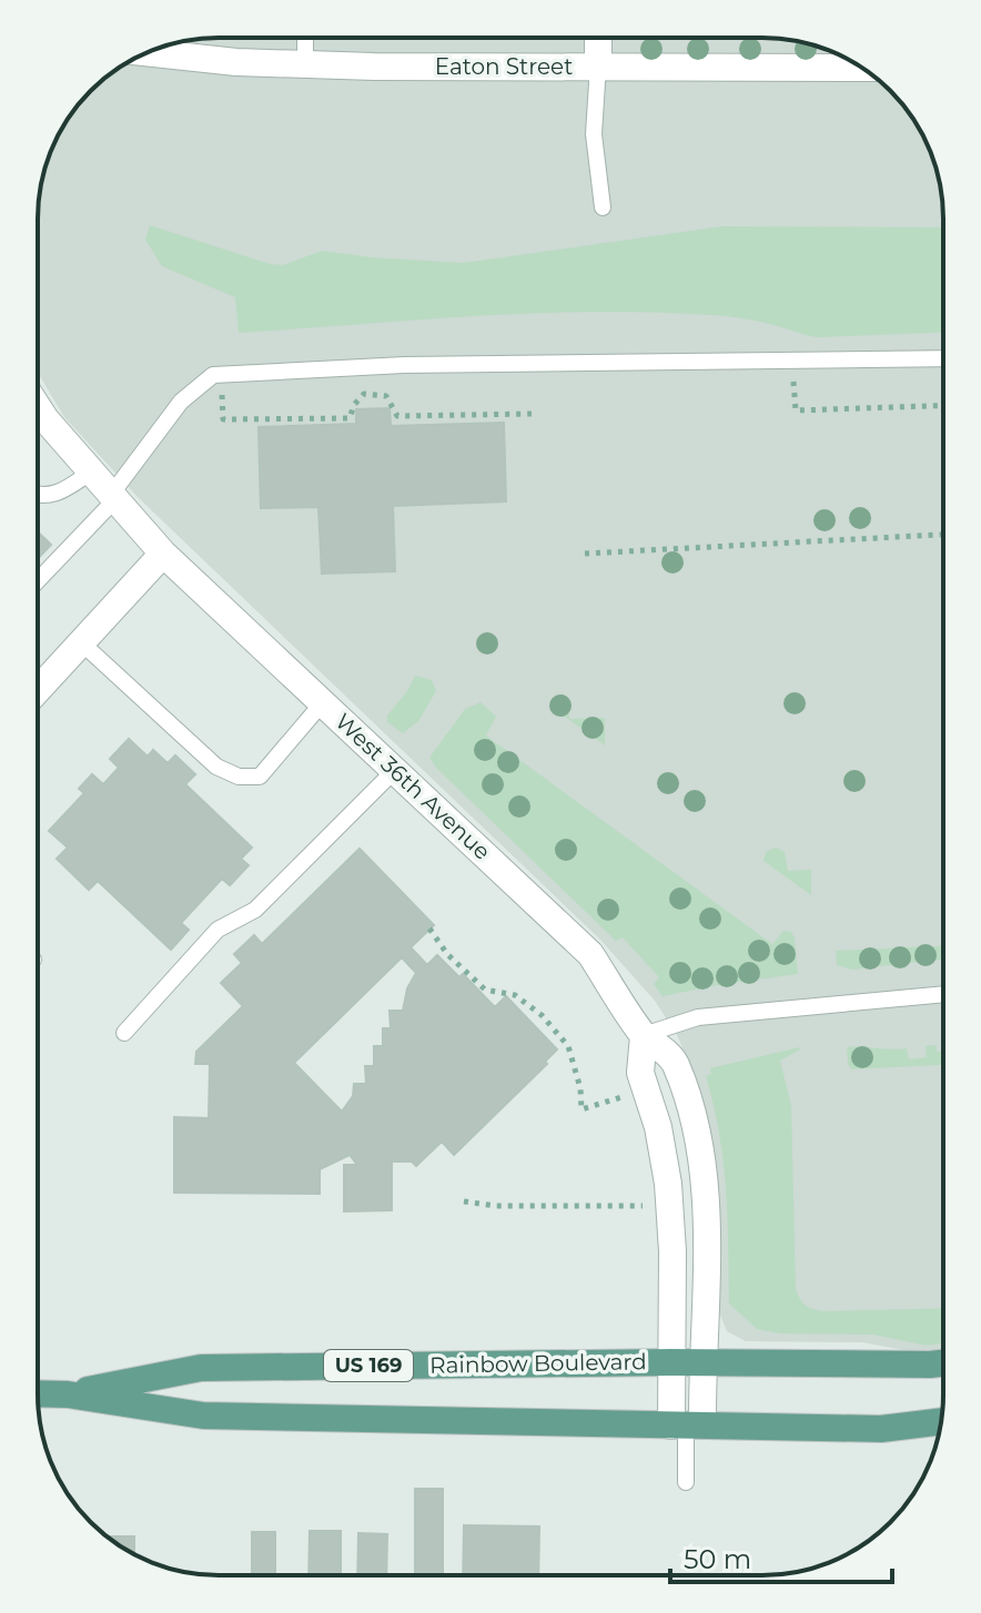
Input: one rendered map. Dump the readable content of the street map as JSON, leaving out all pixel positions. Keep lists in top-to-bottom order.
{
  "streets": {
    "main road": ["Rainbow Boulevard", "US 169"],
    "street": ["Eaton Street", "West 36th Avenue"]
  },
  "crossings": [
    ["West 36th Avenue", "Rainbow Boulevard"]
  ],
  "scale_bar": "50 m"
}
